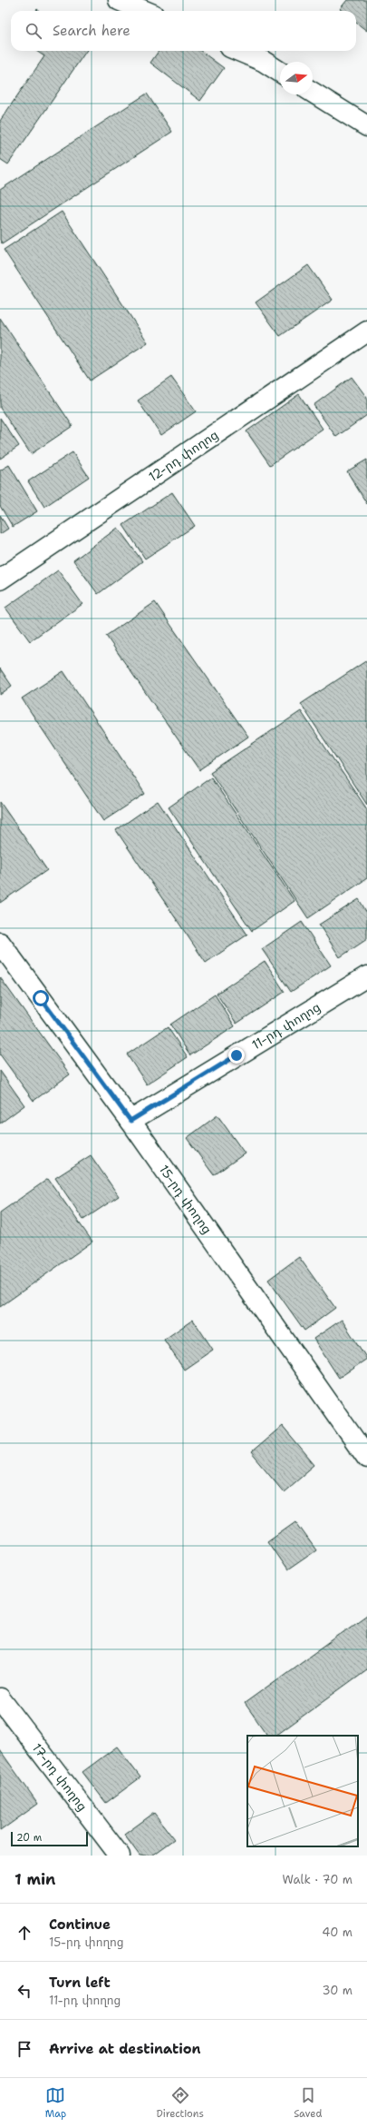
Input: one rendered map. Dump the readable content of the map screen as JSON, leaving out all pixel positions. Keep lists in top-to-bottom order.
{
  "streets": {
    "street": [
      "12-րդ փողոց",
      "11-րդ փողոց",
      "15-րդ փողոց",
      "17-րդ փողոց"
    ]
  },
  "crossings": [
    ["11-րդ փողոց", "15-րդ փողոց"]
  ],
  "scale_bar": "20 m",
  "north": "right",
  "page": {
    "search": "Search here",
    "scale": "20 m",
    "heading": ["1 min", "Walk · 70 m"],
    "list": [
      ["Continue", "15-րդ փողոց", "40 m"],
      ["Turn left", "11-րդ փողոց", "30 m"],
      "Arrive at destination"
    ],
    "nav": ["Map", "Directions", "Saved"]
  }
}
